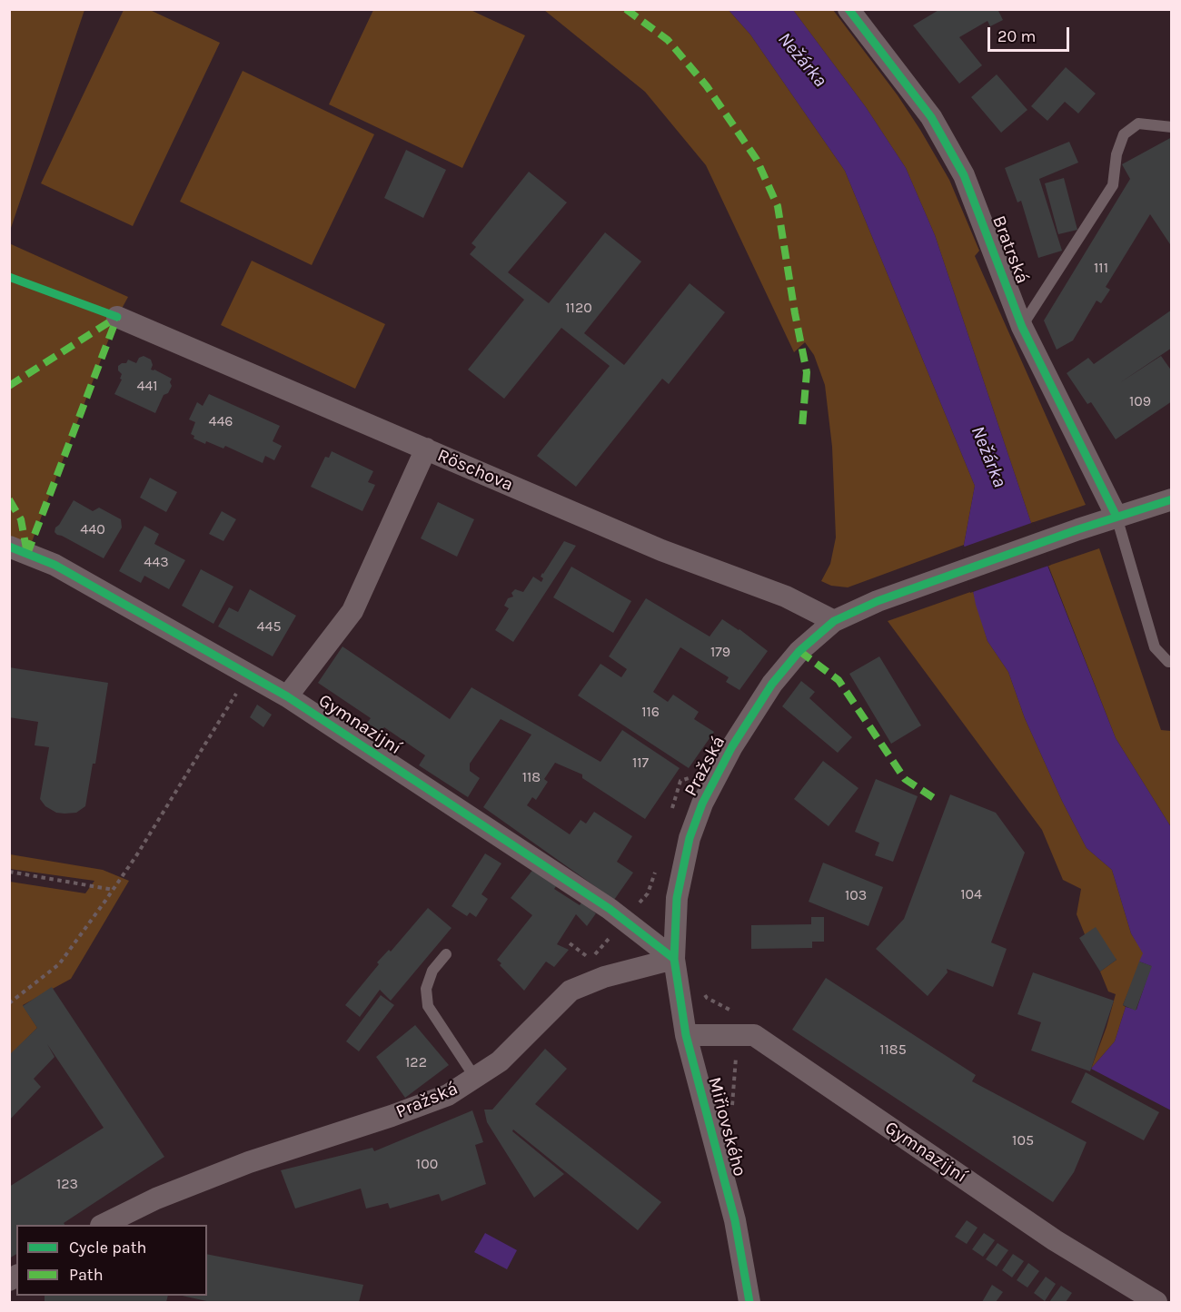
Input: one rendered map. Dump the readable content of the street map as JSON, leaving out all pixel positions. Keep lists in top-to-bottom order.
{
  "streets": {
    "street": [
      "Bratrská",
      "Röschova",
      "Gymnazijní",
      "Pražská",
      "Miřiovského"
    ]
  },
  "crossings": [
    ["Bratrská", "Pražská"],
    ["Röschova", "Pražská"],
    ["Gymnazijní", "Pražská"],
    ["Gymnazijní", "Miřiovského"],
    ["Pražská", "Miřiovského"]
  ],
  "water": ["Nežárka"],
  "house_numbers": [
    "111",
    "1120",
    "441",
    "109",
    "446",
    "440",
    "443",
    "445",
    "179",
    "116",
    "117",
    "118",
    "104",
    "103",
    "1185",
    "122",
    "105",
    "100",
    "123"
  ],
  "legend": ["Cycle path", "Path"],
  "scale_bar": "20 m"
}
